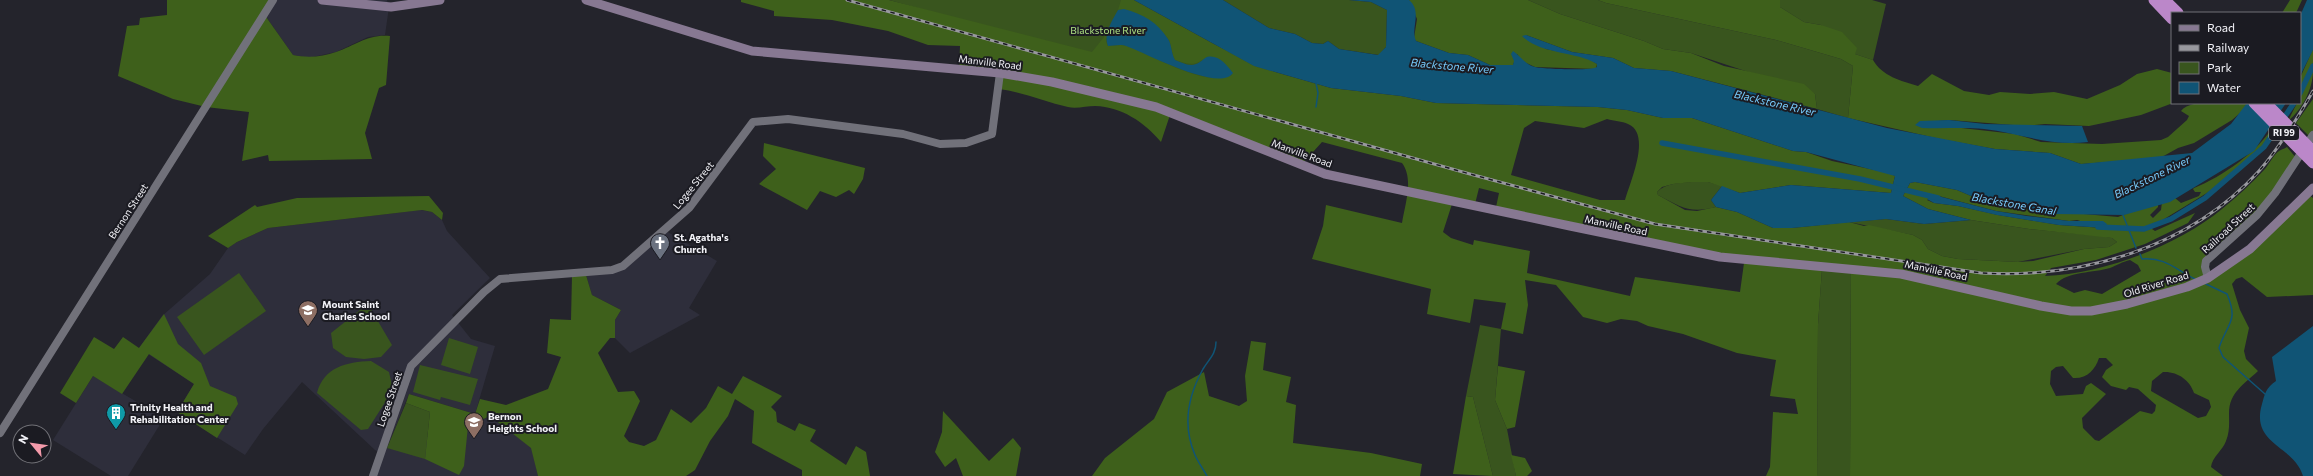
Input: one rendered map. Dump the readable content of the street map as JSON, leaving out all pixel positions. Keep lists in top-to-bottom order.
{
  "streets": {
    "highway": ["RI 99"],
    "main road": ["Manville Road", "Old River Road"],
    "street": ["Logee Street", "Bernon Street", "Railroad Street"]
  },
  "crossings": [
    ["Manville Road", "Logee Street"],
    ["Manville Road", "Old River Road"],
    ["Railroad Street", "Old River Road"]
  ],
  "water": ["Blackstone River", "Blackstone Canal"],
  "parks": ["Blackstone River"],
  "places": {
    "church": ["St. Agatha's Church"],
    "school or university": ["Mount Saint Charles School", "Bernon Heights School"],
    "building": ["Trinity Health and Rehabilitation Center"]
  },
  "legend": [
    "Road",
    "Railway",
    "Park",
    "Water"
  ],
  "north": "top left"
}
